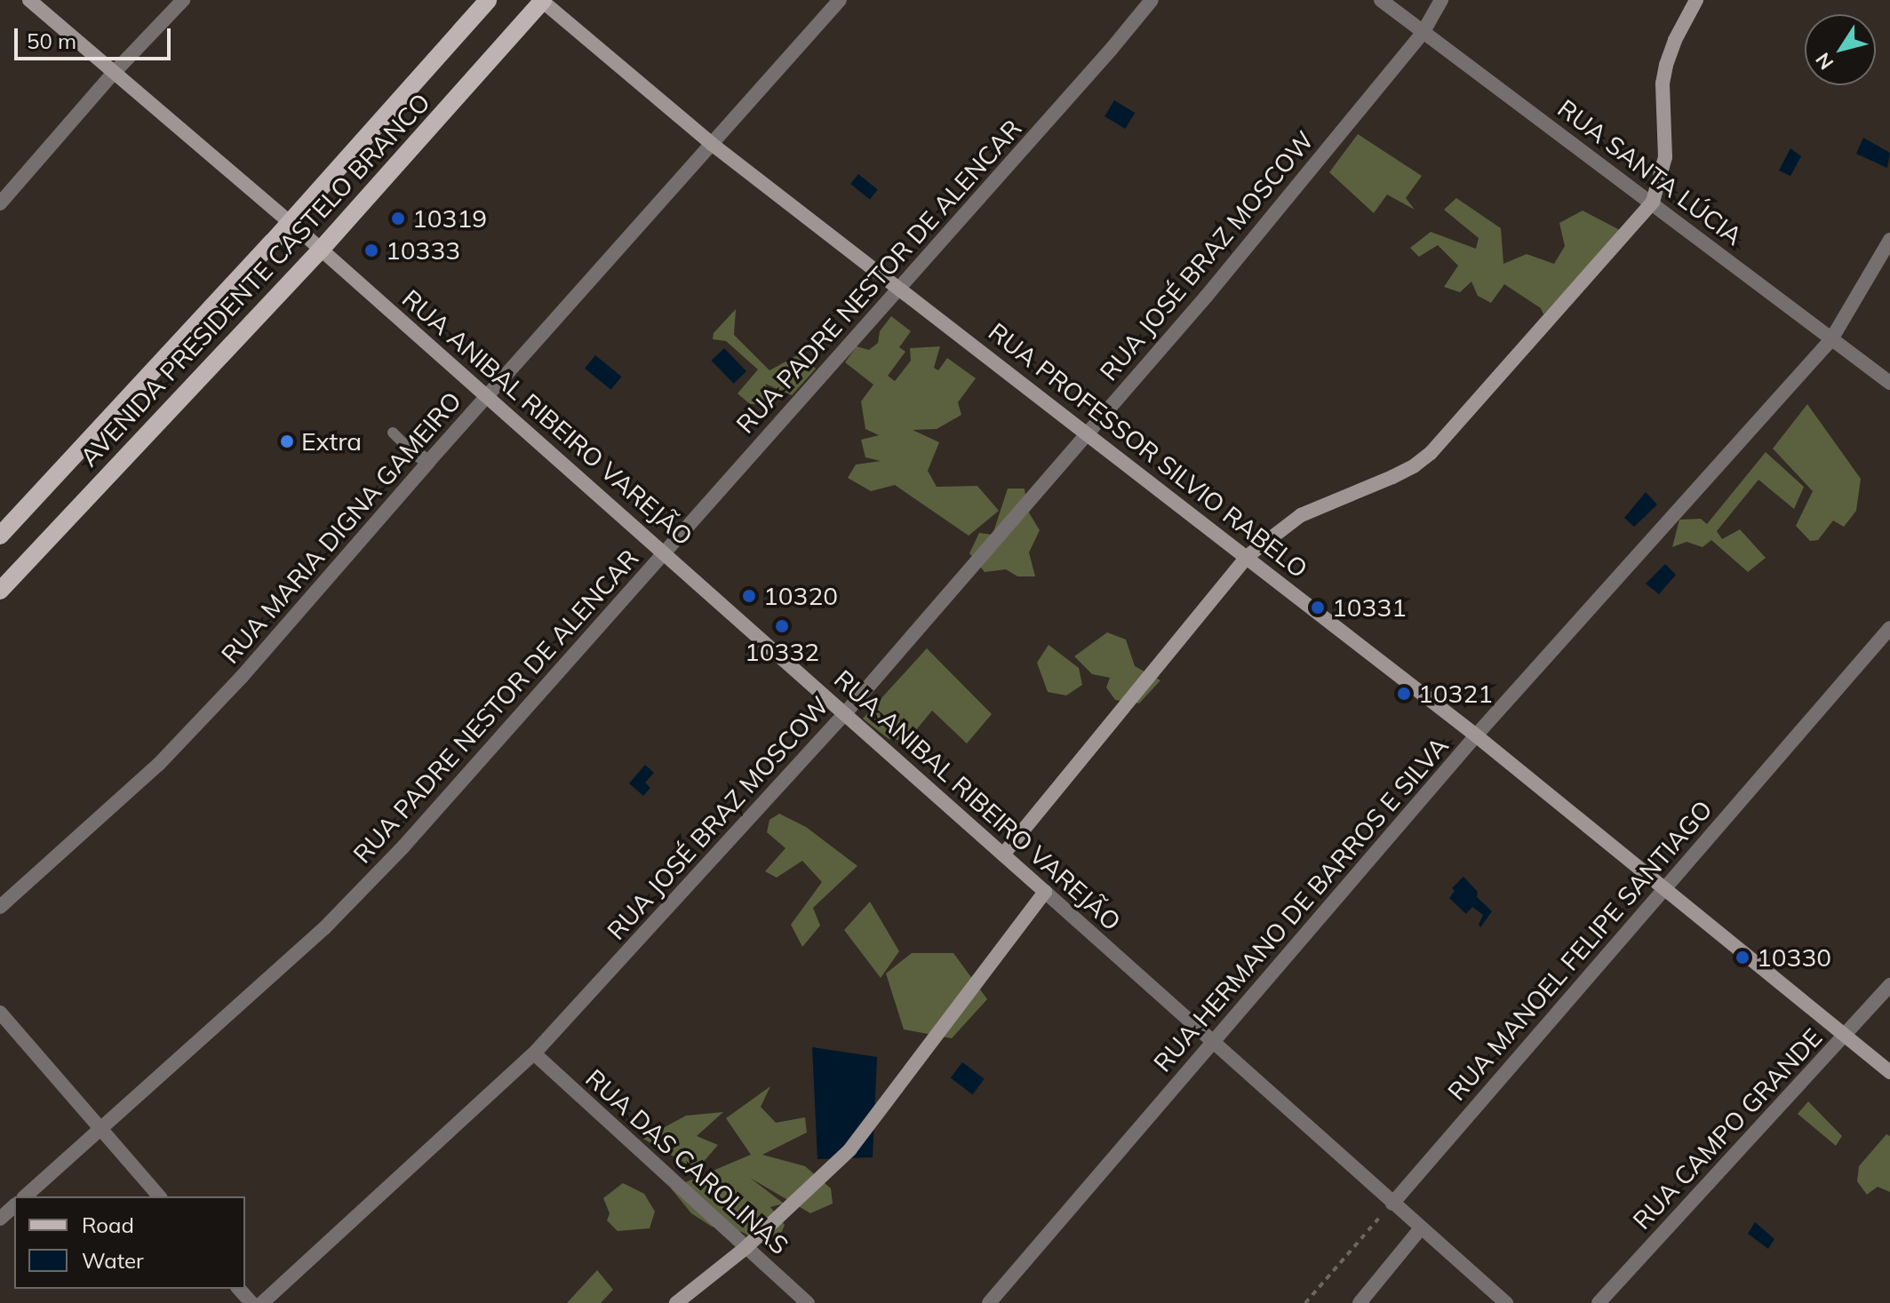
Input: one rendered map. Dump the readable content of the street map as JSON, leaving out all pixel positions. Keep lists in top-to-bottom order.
{
  "streets": {
    "main road": ["AVENIDA PRESIDENTE CASTELO BRANCO"],
    "street": [
      "RUA SANTA LÚCIA",
      "RUA JOSÉ BRAZ MOSCOW",
      "RUA PADRE NESTOR DE ALENCAR",
      "RUA ANIBAL RIBEIRO VAREJÃO",
      "RUA PROFESSOR SILVIO RABELO",
      "RUA MARIA DIGNA GAMEIRO",
      "RUA HERMANO DE BARROS E SILVA",
      "RUA MANOEL FELIPE SANTIAGO",
      "RUA CAMPO GRANDE",
      "RUA DAS CAROLINAS"
    ]
  },
  "crossings": [
    ["RUA SANTA LÚCIA", "RUA JOSÉ BRAZ MOSCOW"],
    ["RUA SANTA LÚCIA", "RUA HERMANO DE BARROS E SILVA"],
    ["RUA JOSÉ BRAZ MOSCOW", "RUA ANIBAL RIBEIRO VAREJÃO"],
    ["RUA JOSÉ BRAZ MOSCOW", "RUA PROFESSOR SILVIO RABELO"],
    ["RUA JOSÉ BRAZ MOSCOW", "RUA DAS CAROLINAS"],
    ["RUA PADRE NESTOR DE ALENCAR", "RUA ANIBAL RIBEIRO VAREJÃO"],
    ["RUA PADRE NESTOR DE ALENCAR", "RUA PROFESSOR SILVIO RABELO"],
    ["AVENIDA PRESIDENTE CASTELO BRANCO", "RUA ANIBAL RIBEIRO VAREJÃO"],
    ["AVENIDA PRESIDENTE CASTELO BRANCO", "RUA PROFESSOR SILVIO RABELO"],
    ["RUA ANIBAL RIBEIRO VAREJÃO", "RUA MARIA DIGNA GAMEIRO"],
    ["RUA ANIBAL RIBEIRO VAREJÃO", "RUA HERMANO DE BARROS E SILVA"],
    ["RUA ANIBAL RIBEIRO VAREJÃO", "RUA MANOEL FELIPE SANTIAGO"],
    ["RUA PROFESSOR SILVIO RABELO", "RUA MARIA DIGNA GAMEIRO"],
    ["RUA PROFESSOR SILVIO RABELO", "RUA HERMANO DE BARROS E SILVA"],
    ["RUA PROFESSOR SILVIO RABELO", "RUA MANOEL FELIPE SANTIAGO"],
    ["RUA PROFESSOR SILVIO RABELO", "RUA CAMPO GRANDE"]
  ],
  "places": [
    "10319",
    "10333",
    "Extra",
    "10320",
    "10331",
    "10332",
    "10321",
    "10330"
  ],
  "legend": ["Road", "Water"],
  "scale_bar": "50 m",
  "north": "bottom left"
}
